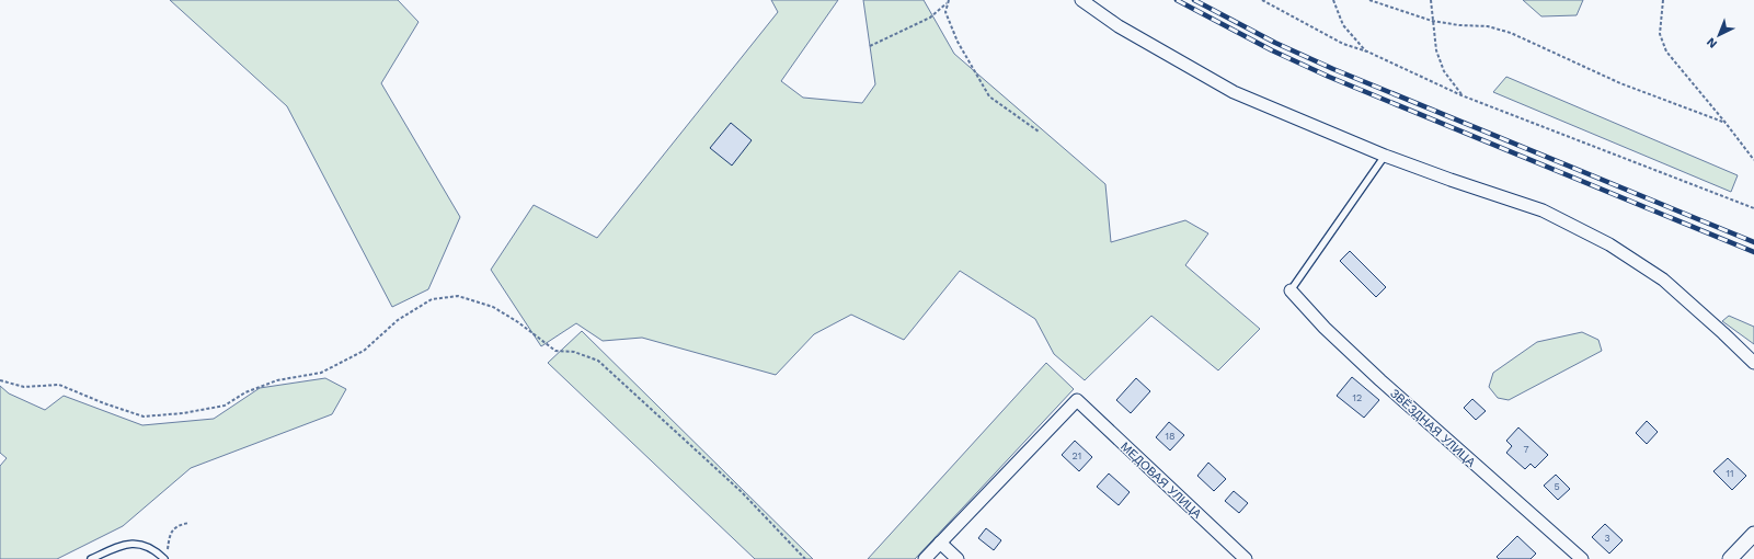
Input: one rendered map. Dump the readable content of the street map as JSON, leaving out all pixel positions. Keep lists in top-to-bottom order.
{
  "streets": {
    "street": ["ЗВЁЗДНАЯ УЛИЦА", "МЕДОВАЯ УЛИЦА"]
  },
  "house_numbers": [
    "12",
    "18",
    "7",
    "21",
    "11",
    "5",
    "3"
  ],
  "north": "bottom left"
}
